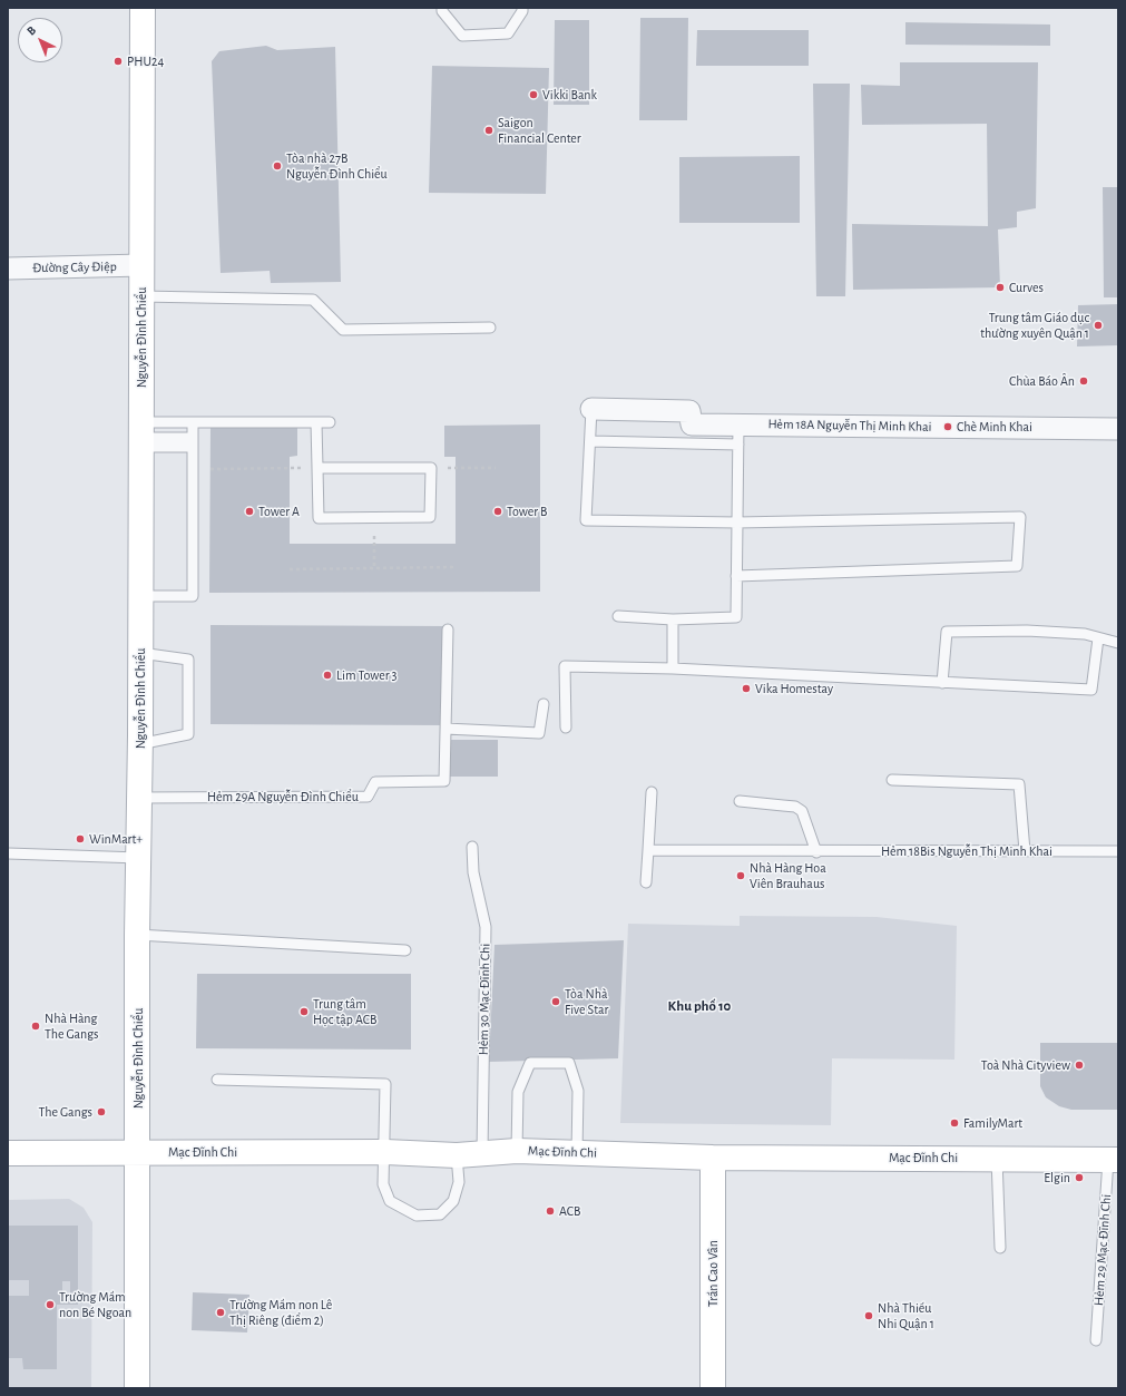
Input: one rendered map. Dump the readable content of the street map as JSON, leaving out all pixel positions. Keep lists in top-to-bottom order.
{
  "streets": {
    "main road": ["Nguyễn Đình Chiểu", "Mạc Đĩnh Chi", "Trần Cao Vân"],
    "street": ["Đường Cây Điệp", "Hẻm 18A Nguyễn Thị Minh Khai"],
    "lane": [
      "Hẻm 29A Nguyễn Đình Chiểu",
      "Hẻm 18Bis Nguyễn Thị Minh Khai",
      "Hẻm 30 Mạc Đĩnh Chi",
      "Hẻm 29 Mạc Đĩnh Chi"
    ]
  },
  "crossings": [
    ["Đường Cây Điệp", "Nguyễn Đình Chiểu"],
    ["Nguyễn Đình Chiểu", "Hẻm 29A Nguyễn Đình Chiểu"],
    ["Nguyễn Đình Chiểu", "Mạc Đĩnh Chi"],
    ["Hẻm 30 Mạc Đĩnh Chi", "Mạc Đĩnh Chi"],
    ["Mạc Đĩnh Chi", "Hẻm 29 Mạc Đĩnh Chi"],
    ["Mạc Đĩnh Chi", "Trần Cao Vân"]
  ],
  "districts": ["Khu phố 10"],
  "places": [
    "PHU24",
    "Vikki Bank",
    "Saigon Financial Center",
    "Tòa nhà 27B Nguyễn Đình Chiểu",
    "Curves",
    "Trung tâm Giáo dục thường xuyên Quận 1",
    "Chùa Báo Ân",
    "Chè Minh Khai",
    "Tower A",
    "Tower B",
    "Lim Tower 3",
    "Vika Homestay",
    "WinMart+",
    "Nhà Hàng Hoa Viên Brauhaus",
    "Tòa Nhà Five Star",
    "Trung tâm Học tập ACB",
    "Nhà Hàng The Gangs",
    "Toà Nhà Cityview",
    "The Gangs",
    "FamilyMart",
    "Elgin",
    "ACB",
    "Trường Mầm non Bé Ngoan",
    "Trường Mầm non Lê Thị Riêng (điểm 2)",
    "Nhà Thiếu Nhi Quận 1"
  ],
  "north": "top left"
}
